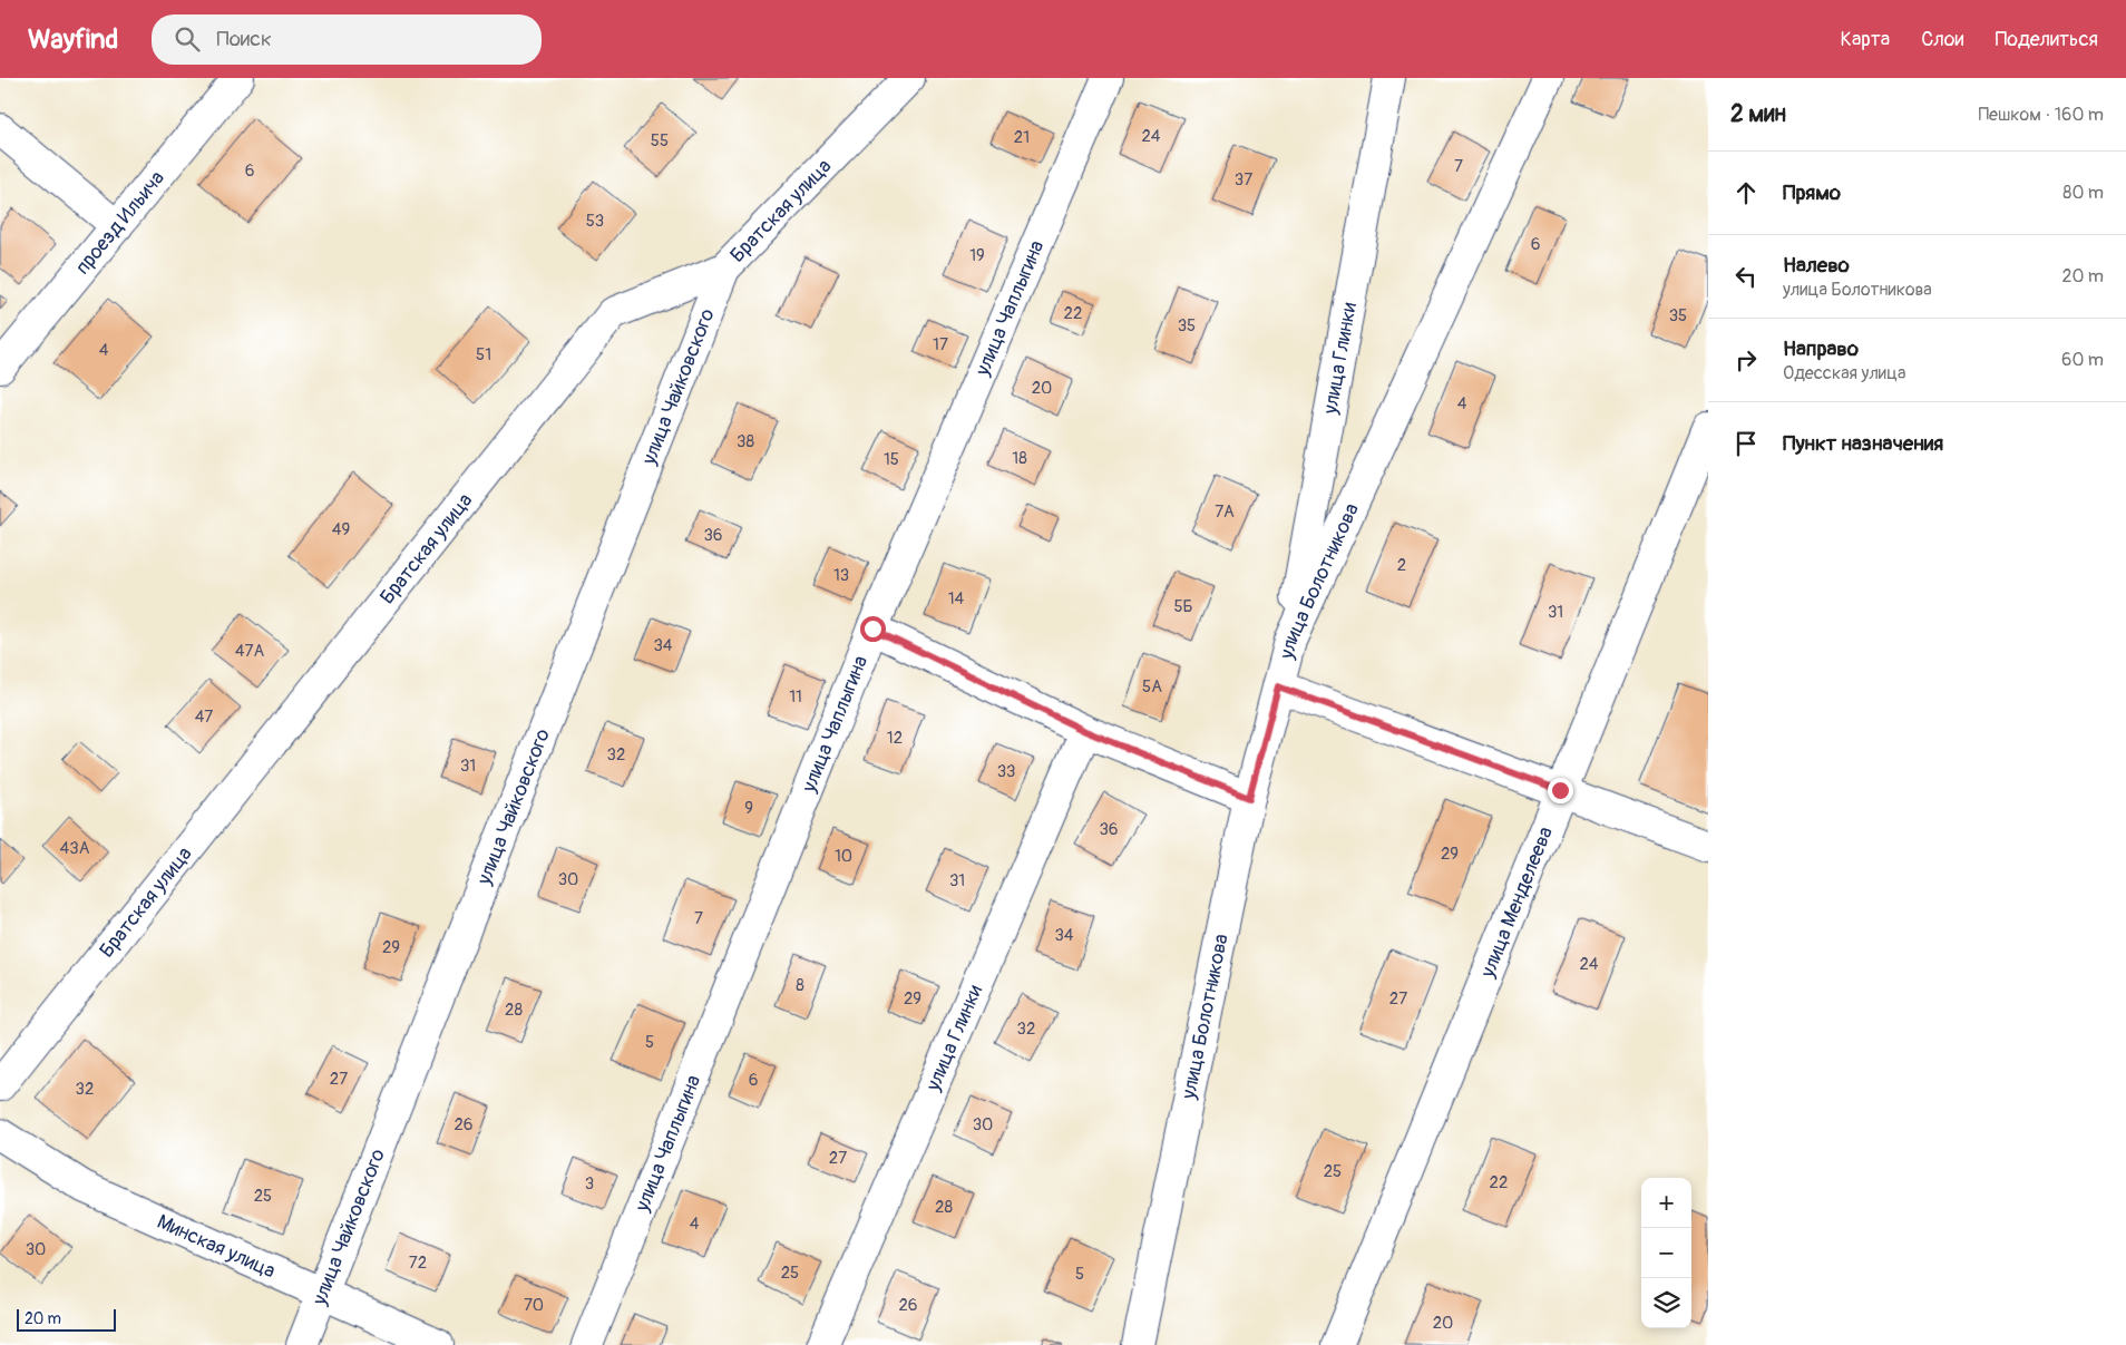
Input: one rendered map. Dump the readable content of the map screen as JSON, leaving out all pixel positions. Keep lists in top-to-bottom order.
{
  "streets": {
    "street": [
      "Братская улица",
      "проезд Ильича",
      "улица Чаплыгина",
      "улица Глинки",
      "улица Чайковского",
      "улица Болотникова",
      "улица Менделеева",
      "Минская улица"
    ]
  },
  "crossings": [
    ["Братская улица", "улица Чайковского"],
    ["улица Глинки", "улица Болотникова"],
    ["улица Чайковского", "Минская улица"]
  ],
  "house_numbers": [
    "24",
    "21",
    "55",
    "7",
    "6",
    "37",
    "53",
    "6",
    "19",
    "22",
    "35",
    "35",
    "17",
    "4",
    "51",
    "20",
    "4",
    "38",
    "18",
    "15",
    "7А",
    "49",
    "36",
    "2",
    "13",
    "14",
    "5Б",
    "31",
    "34",
    "47А",
    "5А",
    "11",
    "47",
    "12",
    "32",
    "31",
    "33",
    "9",
    "36",
    "43А",
    "29",
    "10",
    "30",
    "31",
    "7",
    "34",
    "29",
    "24",
    "8",
    "29",
    "27",
    "28",
    "32",
    "5",
    "27",
    "6",
    "32",
    "26",
    "30",
    "27",
    "25",
    "22",
    "3",
    "25",
    "28",
    "4",
    "30",
    "72",
    "25",
    "5",
    "70",
    "26",
    "20"
  ],
  "scale_bar": "20 m",
  "page": {
    "header": "Wayfind",
    "search": "Поиск",
    "nav": ["Карта", "Слои", "Поделиться"],
    "heading": ["2 мин", "Пешком · 160 m"],
    "list": [
      ["Прямо", "80 m"],
      ["Налево", "улица Болотникова", "20 m"],
      ["Направо", "Одесская улица", "60 m"],
      "Пункт назначения"
    ],
    "map_buttons": ["+", "−"],
    "scale": "20 m"
  }
}
